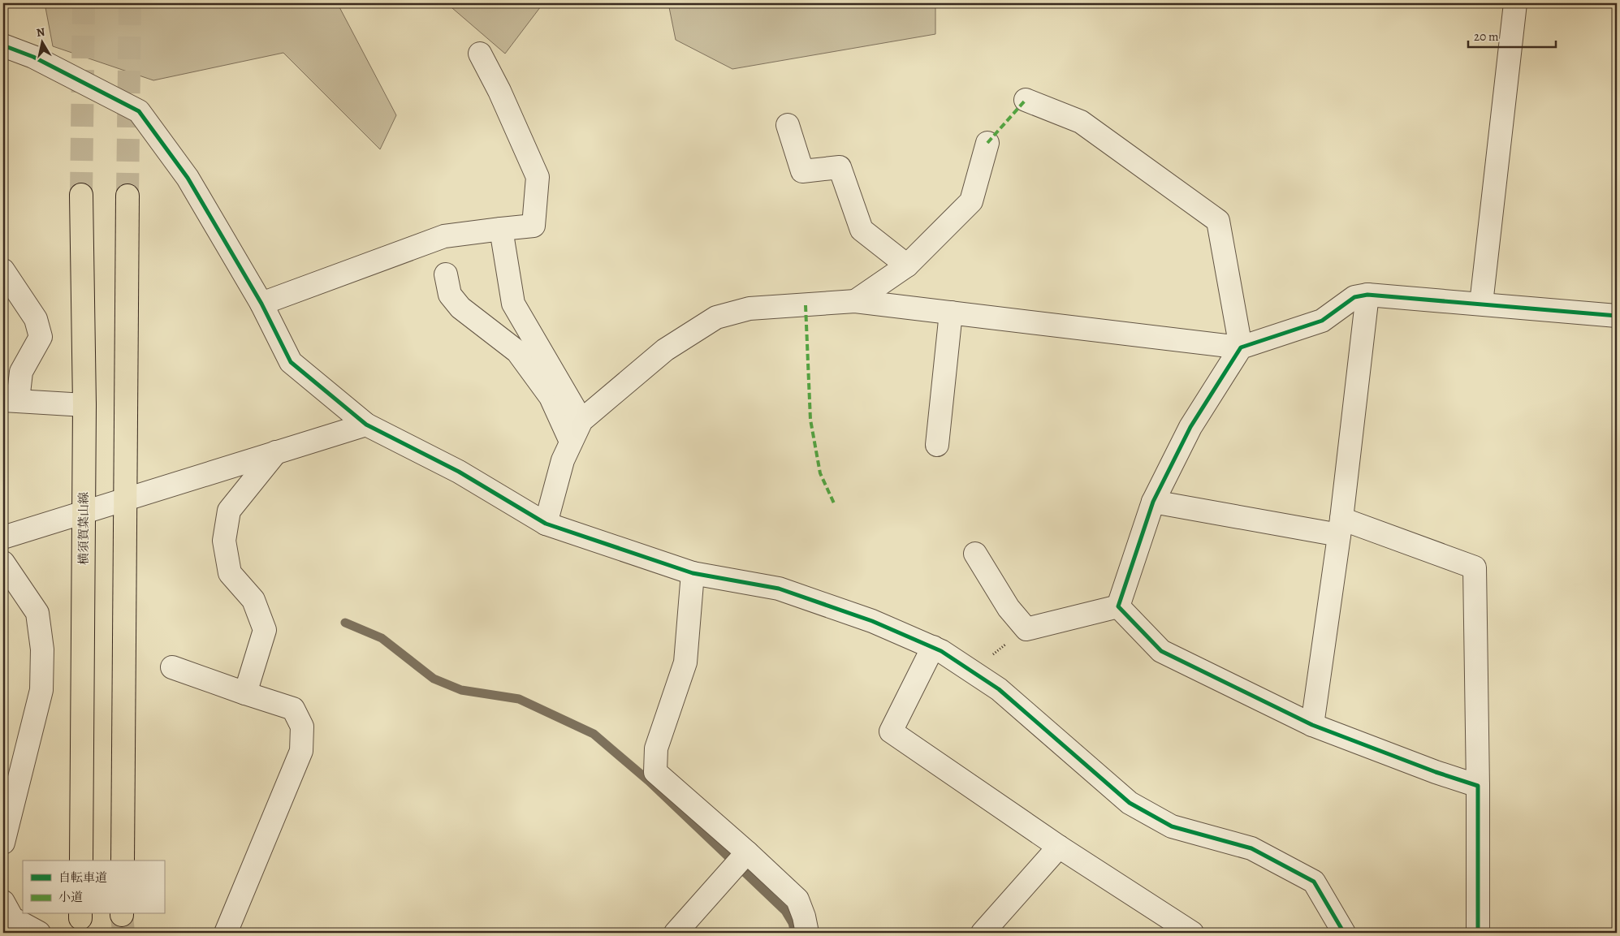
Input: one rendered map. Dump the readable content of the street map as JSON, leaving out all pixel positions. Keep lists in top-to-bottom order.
{
  "streets": {
    "main road": ["横須賀葉山線"]
  },
  "legend": ["自転車道", "小道"],
  "scale_bar": "20 m",
  "north": "top"
}
